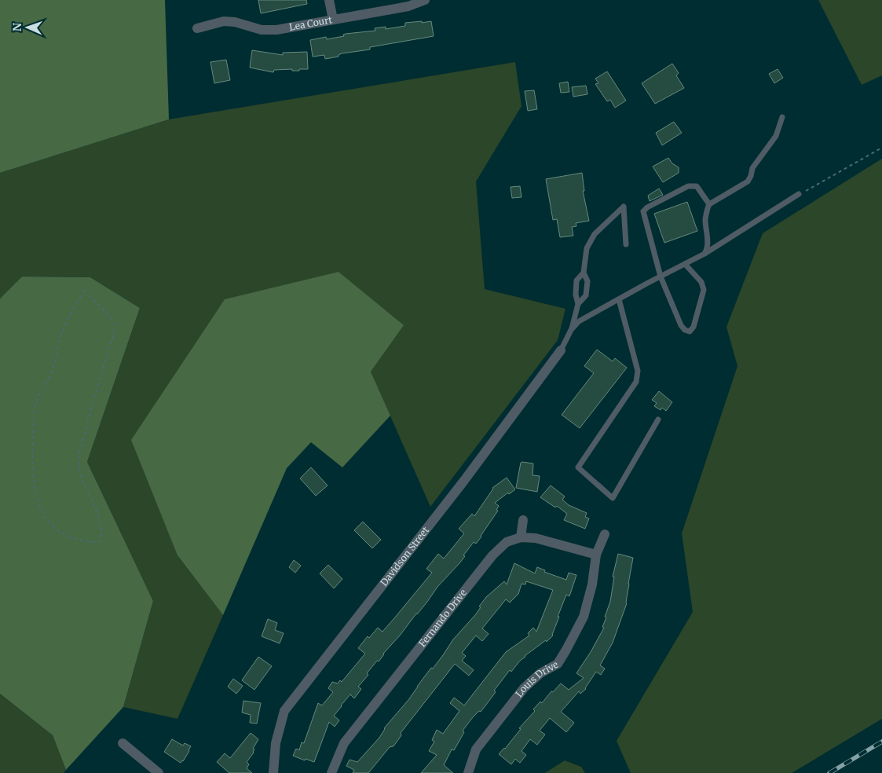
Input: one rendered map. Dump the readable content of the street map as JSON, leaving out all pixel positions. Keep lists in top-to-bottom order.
{
  "streets": {
    "street": [
      "Lea Court",
      "Davidson Street",
      "Fernando Drive",
      "Louis Drive"
    ]
  },
  "north": "left"
}
